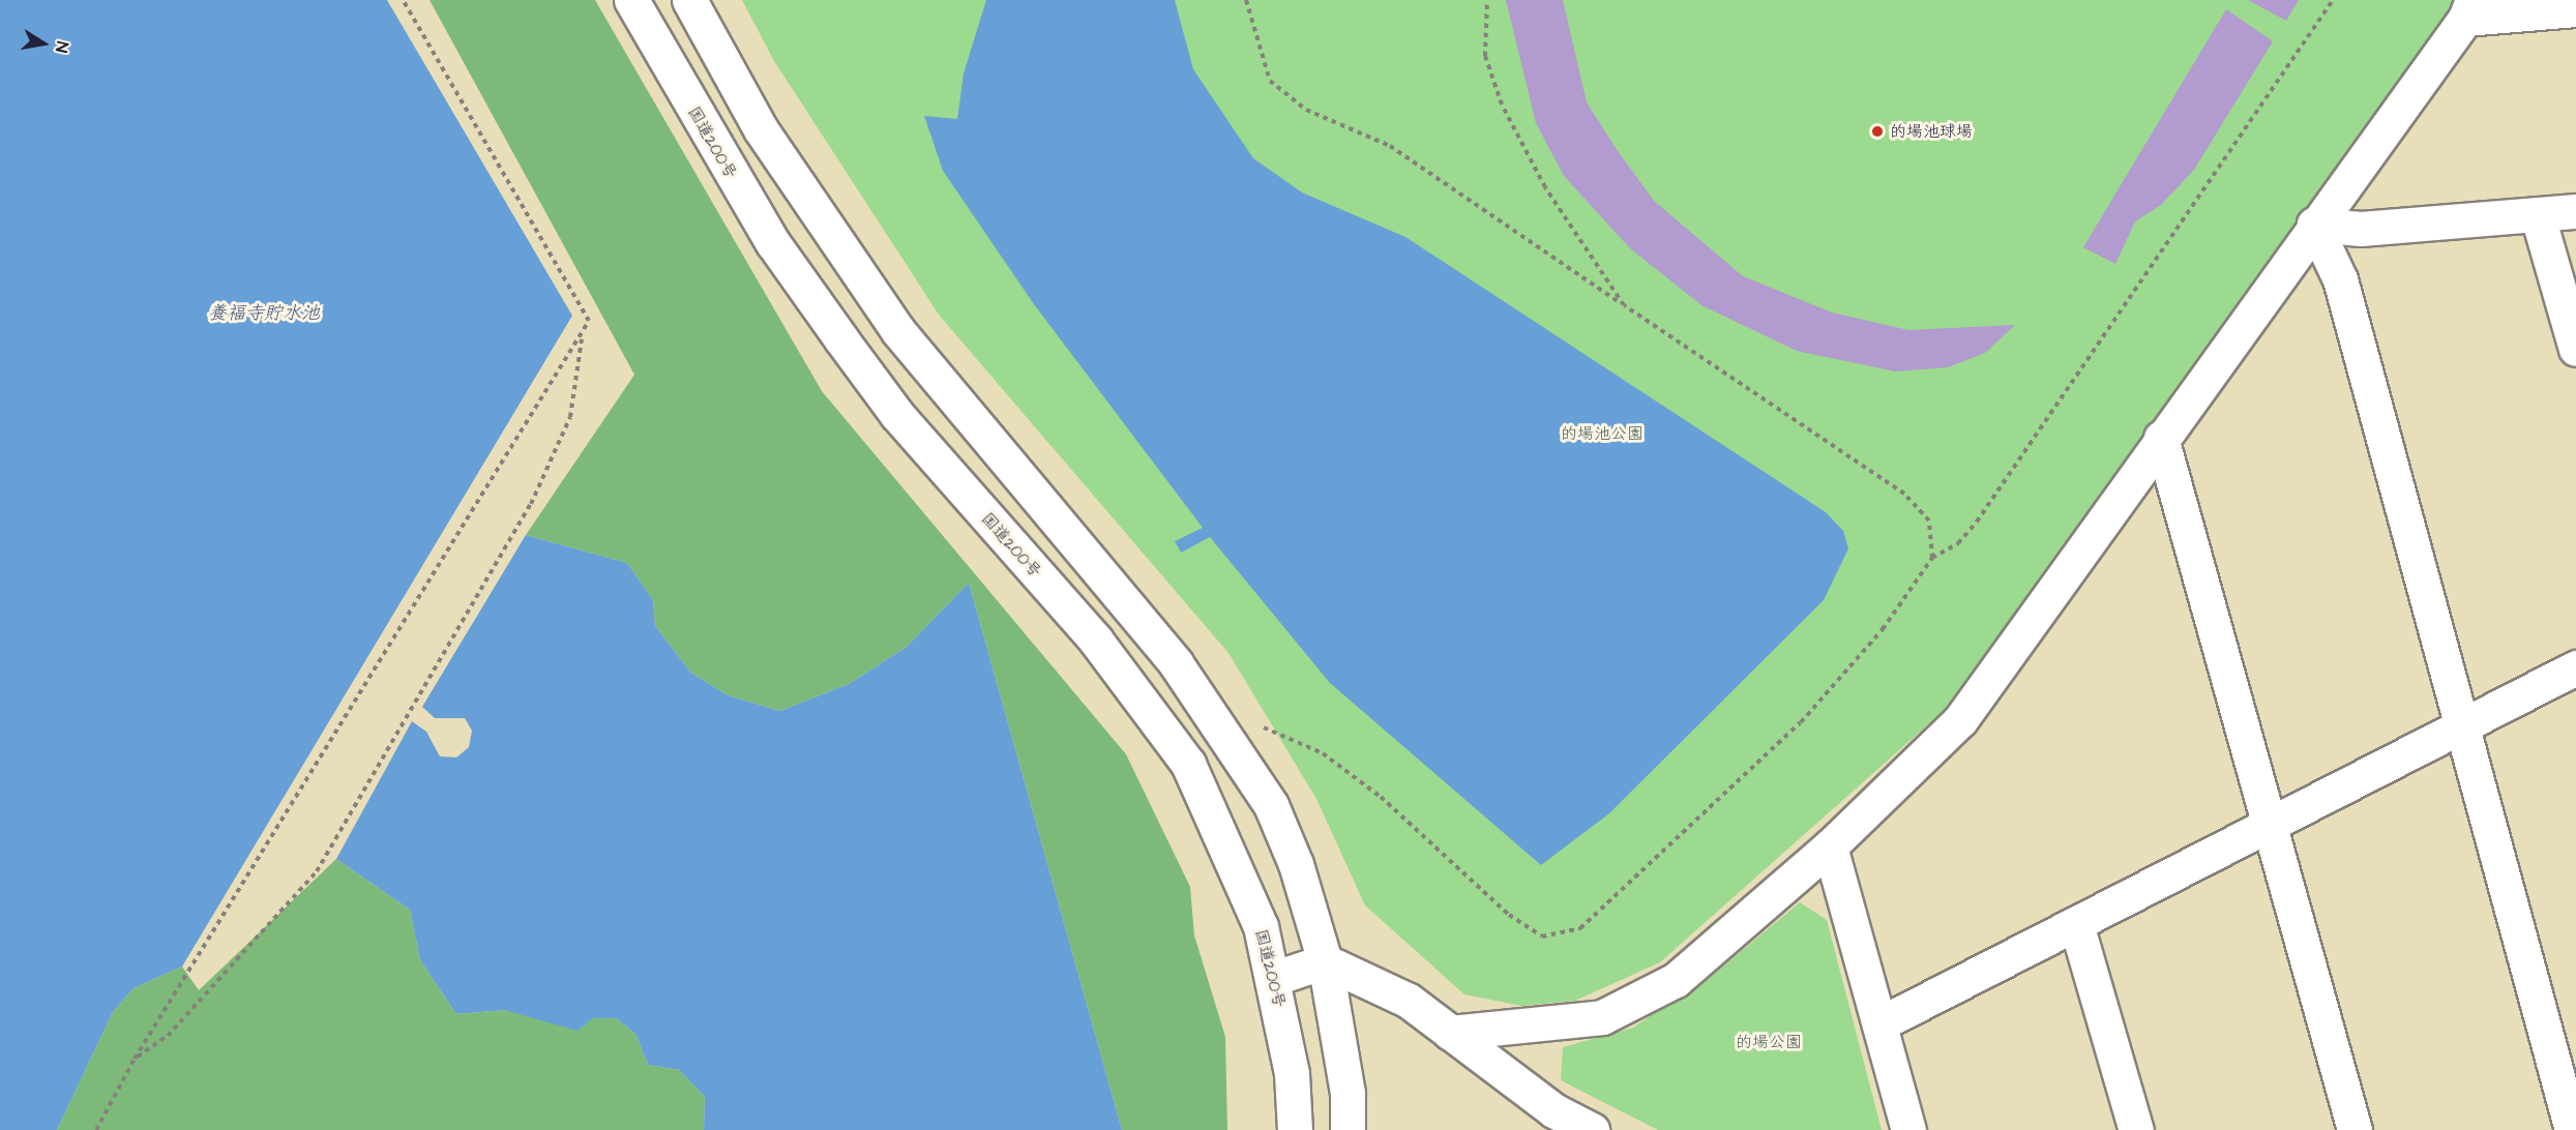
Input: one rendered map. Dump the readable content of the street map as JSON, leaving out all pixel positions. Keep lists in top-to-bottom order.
{
  "streets": {
    "main road": ["国道200号"]
  },
  "water": ["養福寺貯水池"],
  "parks": ["的場池公園", "的場公園"],
  "places": ["的場池球場"],
  "north": "right"
}
